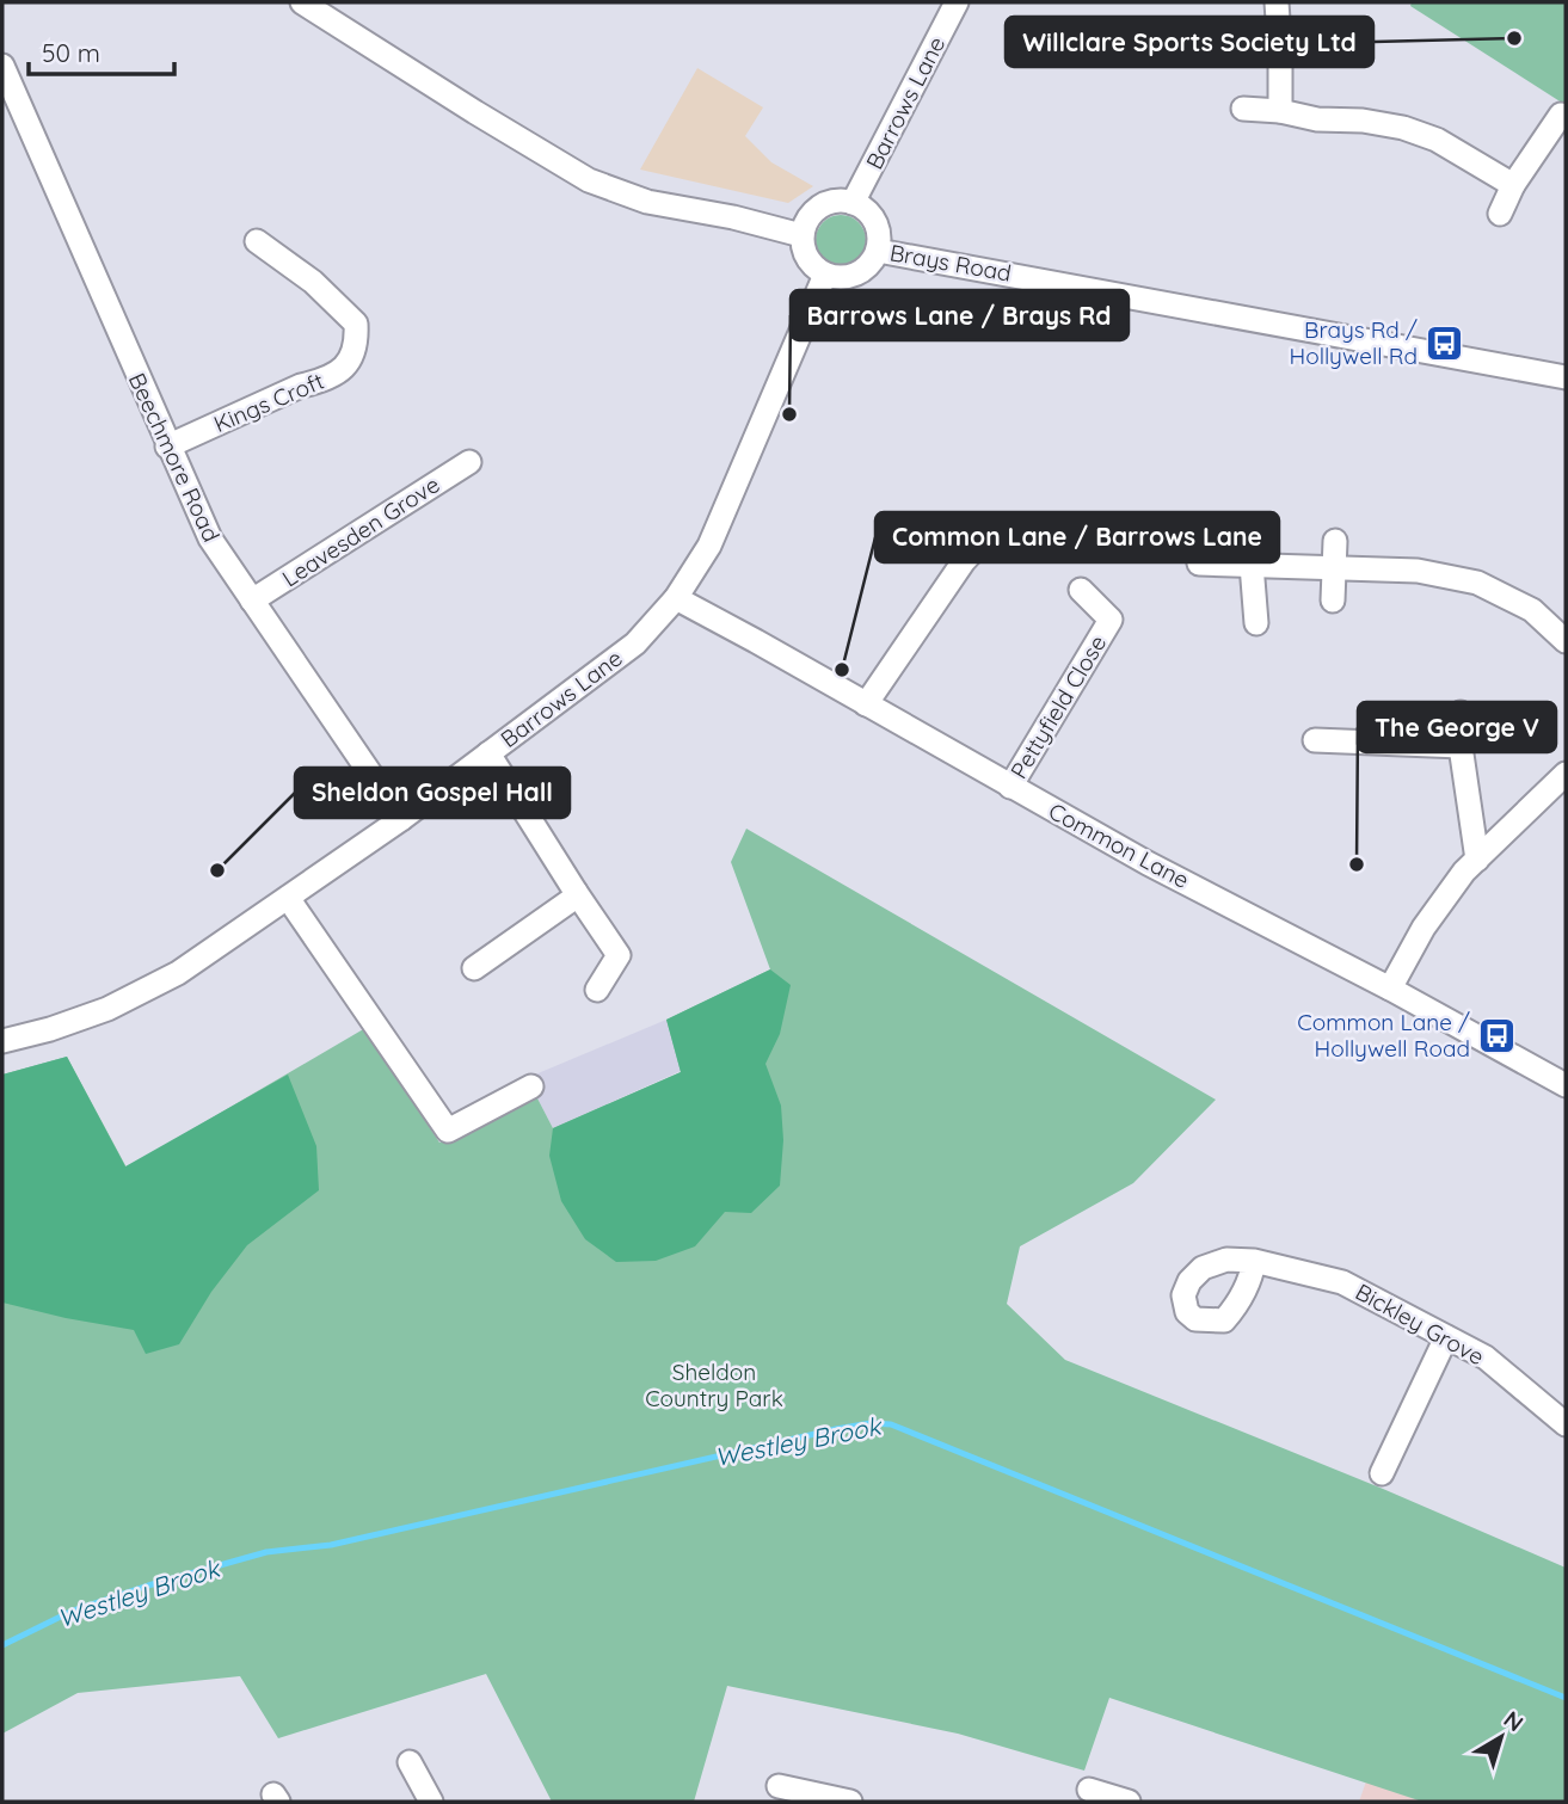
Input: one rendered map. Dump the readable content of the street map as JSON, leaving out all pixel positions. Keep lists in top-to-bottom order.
{
  "streets": {
    "street": [
      "Barrows Lane",
      "Brays Road",
      "Kings Croft",
      "Beechmore Road",
      "Leavesden Grove",
      "Pettyfield Close",
      "Common Lane",
      "Bickley Grove"
    ]
  },
  "crossings": [
    ["Barrows Lane", "Brays Road"],
    ["Barrows Lane", "Beechmore Road"],
    ["Barrows Lane", "Common Lane"],
    ["Kings Croft", "Beechmore Road"],
    ["Beechmore Road", "Leavesden Grove"],
    ["Pettyfield Close", "Common Lane"]
  ],
  "water": ["Westley Brook"],
  "parks": ["Sheldon Country Park"],
  "places": {
    "other": [
      "Willclare Sports Society Ltd",
      "Barrows Lane / Brays Rd",
      "Common Lane / Barrows Lane",
      "The George V",
      "Sheldon Gospel Hall"
    ],
    "bus stop": ["Brays Rd / Hollywell Rd", "Common Lane / Hollywell Road"]
  },
  "scale_bar": "50 m",
  "north": "top right"
}
